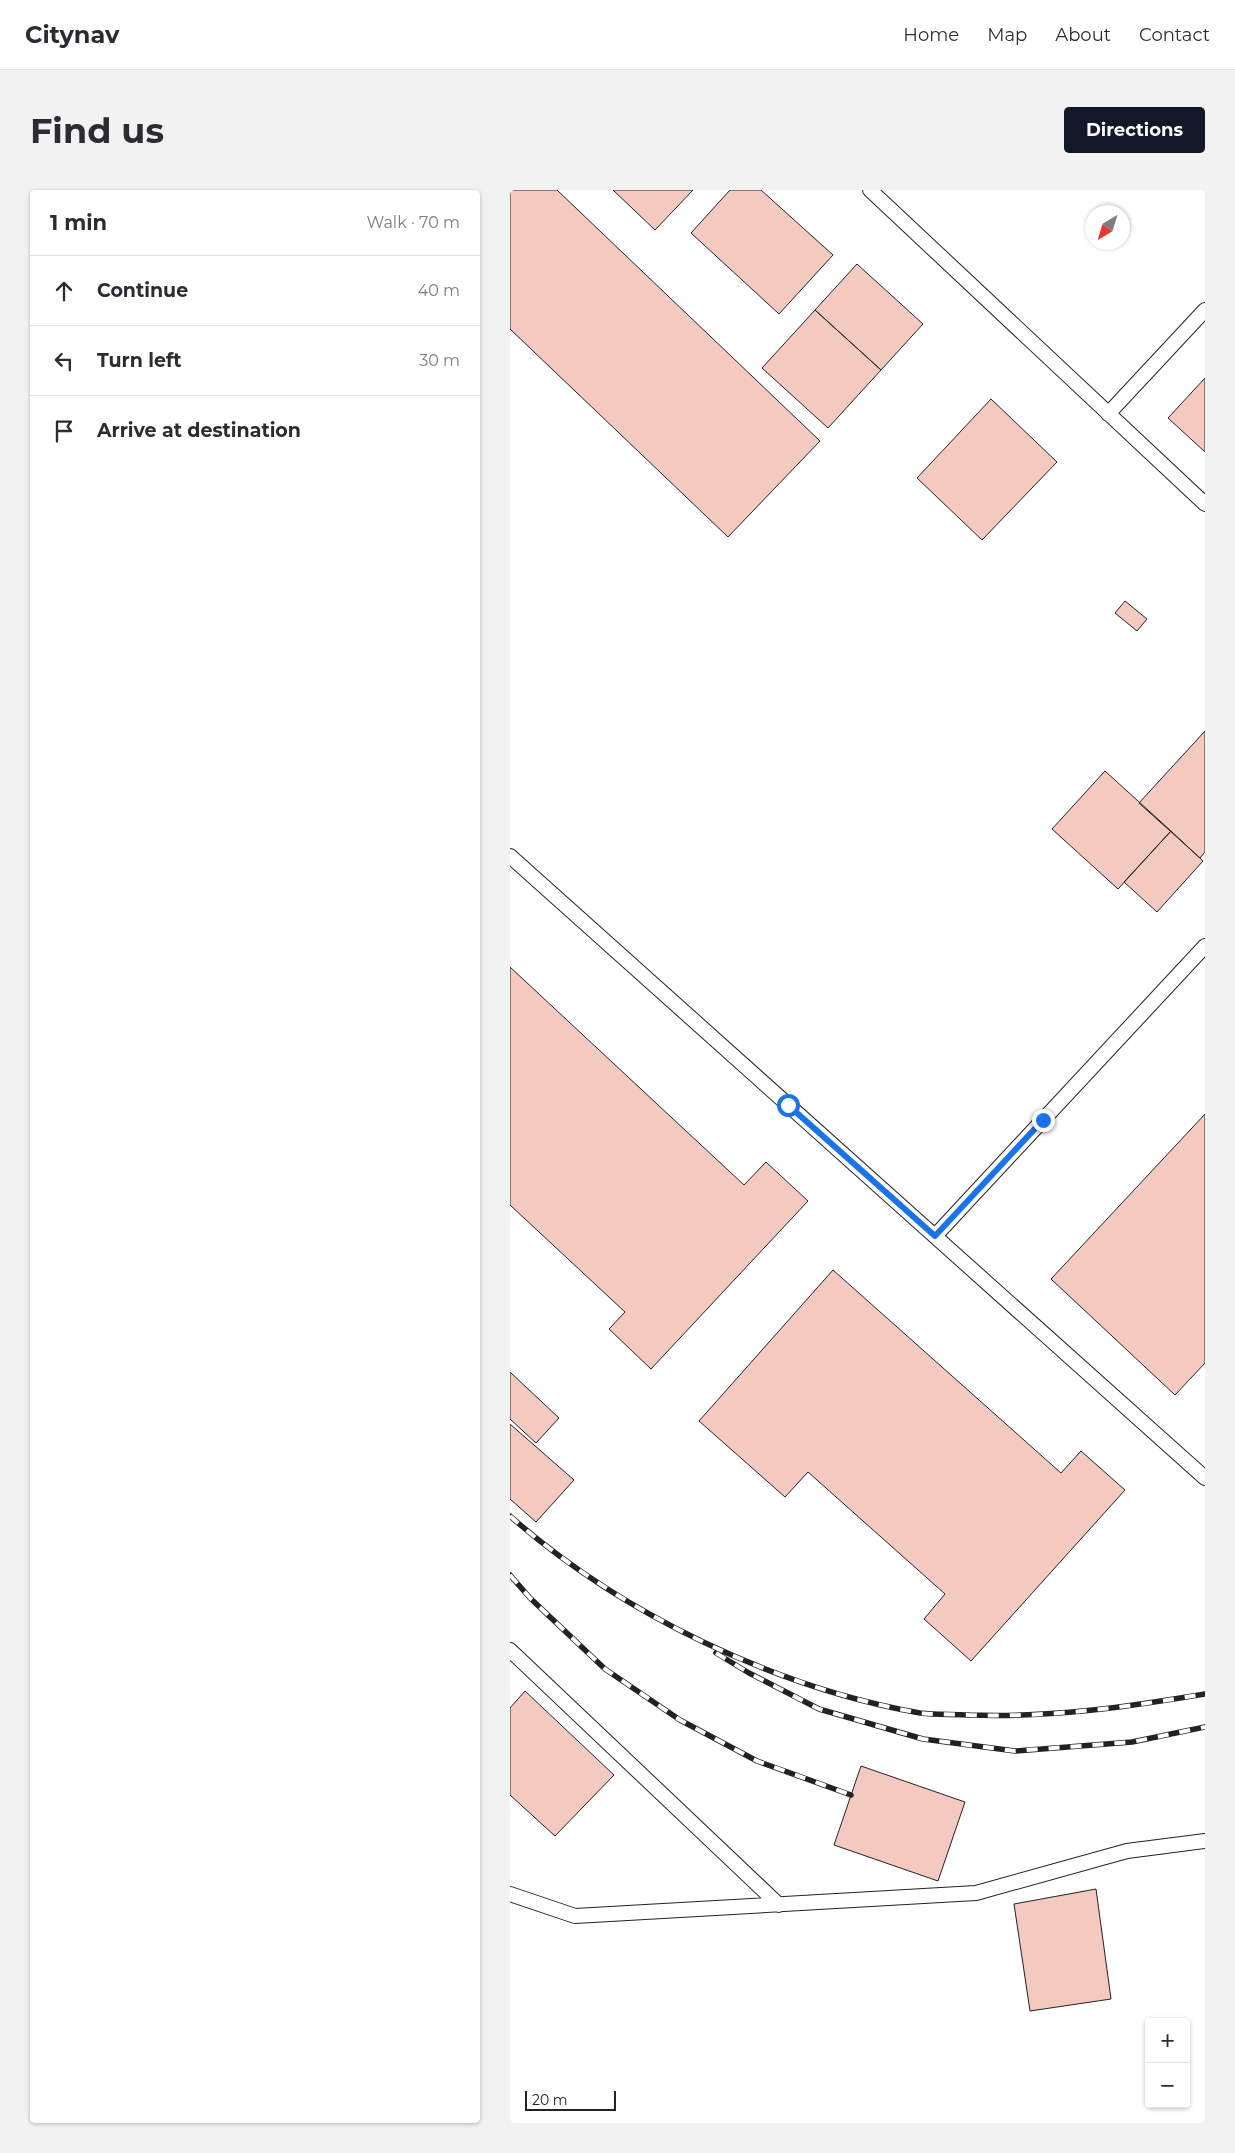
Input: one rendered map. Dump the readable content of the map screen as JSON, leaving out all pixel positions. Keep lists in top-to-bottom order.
{
  "scale_bar": "20 m",
  "north": "bottom left",
  "page": {
    "header": "Citynav",
    "nav": [
      "Home",
      "Map",
      "About",
      "Contact"
    ],
    "buttons": "Directions",
    "title": "Find us",
    "heading": ["1 min", "Walk · 70 m"],
    "list": [
      ["Continue", "40 m"],
      ["Turn left", "30 m"],
      "Arrive at destination"
    ],
    "map_buttons": ["+", "−"],
    "scale": "20 m"
  }
}
